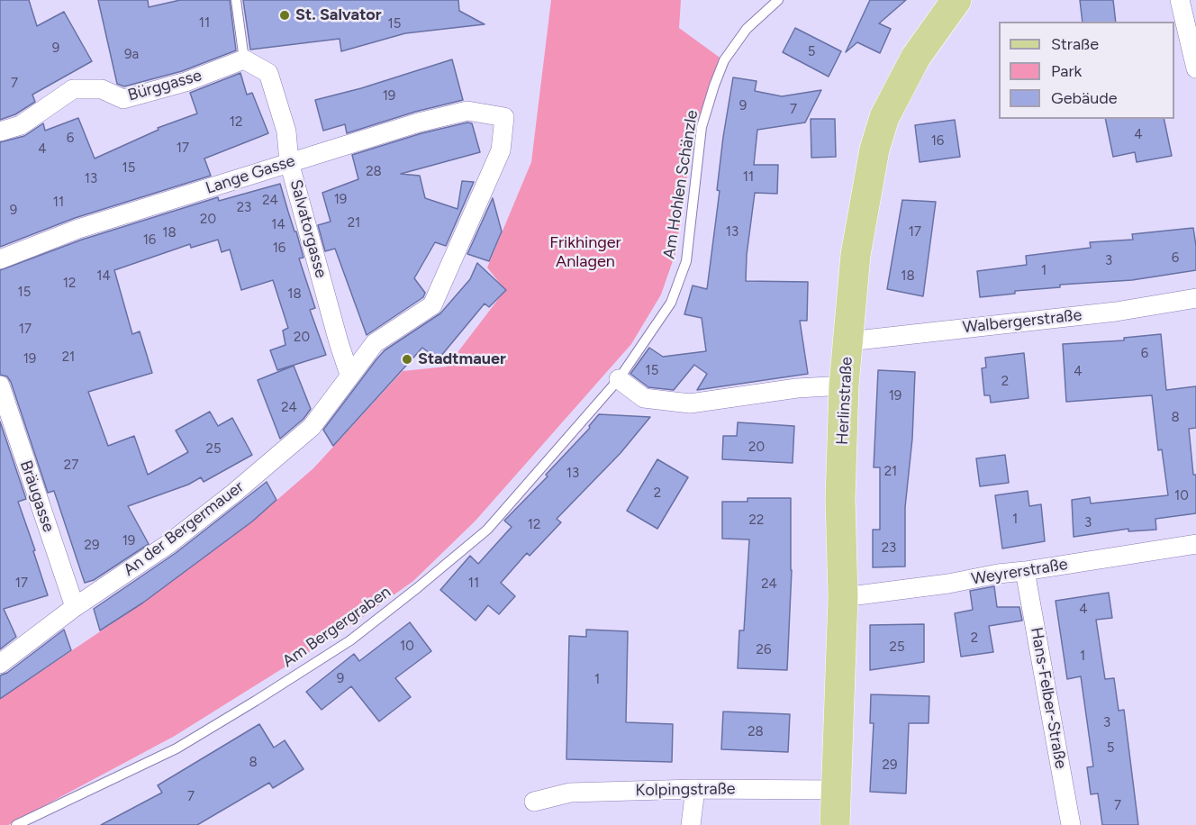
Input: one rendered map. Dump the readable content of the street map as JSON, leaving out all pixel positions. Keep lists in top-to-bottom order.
{
  "streets": {
    "main road": ["Herlinstraße"],
    "street": [
      "Bürggasse",
      "Lange Gasse",
      "Salvatorgasse",
      "Walbergerstraße",
      "Bräugasse",
      "An der Bergermauer",
      "Weyrerstraße",
      "Hans-Felber-Straße",
      "Kolpingstraße"
    ],
    "lane": ["Am Hohlen Schänzle", "Am Bergergraben"]
  },
  "crossings": [
    ["Bürggasse", "Salvatorgasse"],
    ["Lange Gasse", "Salvatorgasse"],
    ["Lange Gasse", "An der Bergermauer"],
    ["Am Hohlen Schänzle", "Am Bergergraben"],
    ["Salvatorgasse", "An der Bergermauer"],
    ["Walbergerstraße", "Herlinstraße"],
    ["Herlinstraße", "Weyrerstraße"],
    ["Herlinstraße", "Kolpingstraße"],
    ["Bräugasse", "An der Bergermauer"],
    ["Weyrerstraße", "Hans-Felber-Straße"]
  ],
  "parks": ["Frikhinger Anlagen"],
  "places": ["St. Salvator", "Stadtmauer"],
  "house_numbers": [
    "11",
    "15",
    "9",
    "5",
    "9a",
    "7",
    "19",
    "9",
    "7",
    "12",
    "4",
    "6",
    "16",
    "17",
    "4",
    "15",
    "28",
    "11",
    "13",
    "19",
    "24",
    "11",
    "23",
    "9",
    "20",
    "21",
    "14",
    "13",
    "17",
    "18",
    "16",
    "16",
    "6",
    "3",
    "1",
    "14",
    "18",
    "12",
    "15",
    "18",
    "17",
    "20",
    "6",
    "21",
    "19",
    "15",
    "4",
    "2",
    "19",
    "24",
    "8",
    "20",
    "25",
    "27",
    "21",
    "13",
    "2",
    "10",
    "1",
    "22",
    "3",
    "12",
    "19",
    "29",
    "23",
    "17",
    "11",
    "24",
    "4",
    "2",
    "10",
    "25",
    "26",
    "1",
    "9",
    "1",
    "3",
    "28",
    "5",
    "8",
    "29",
    "7",
    "7"
  ],
  "legend": ["Straße", "Park", "Gebäude"]
}
